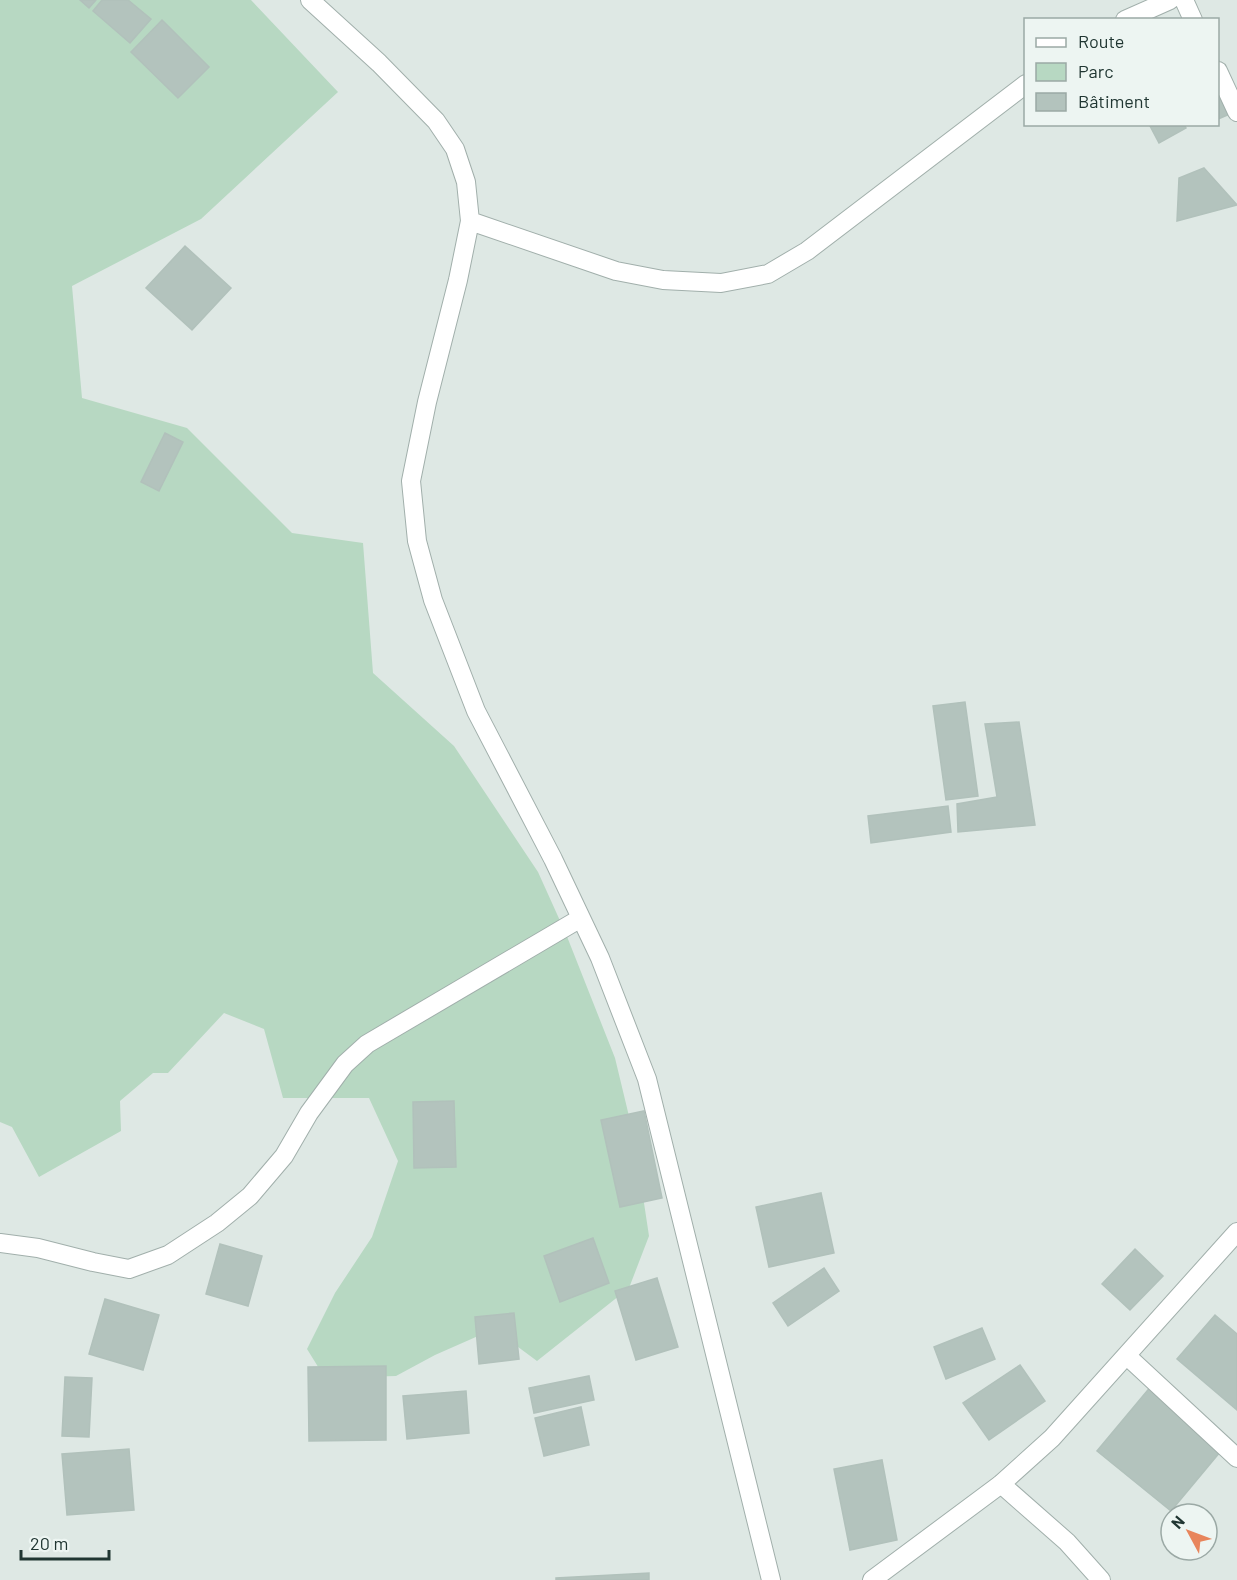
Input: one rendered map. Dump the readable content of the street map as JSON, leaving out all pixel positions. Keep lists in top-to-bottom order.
{
  "legend": ["Route", "Parc", "Bâtiment"],
  "scale_bar": "20 m",
  "north": "top left"
}
